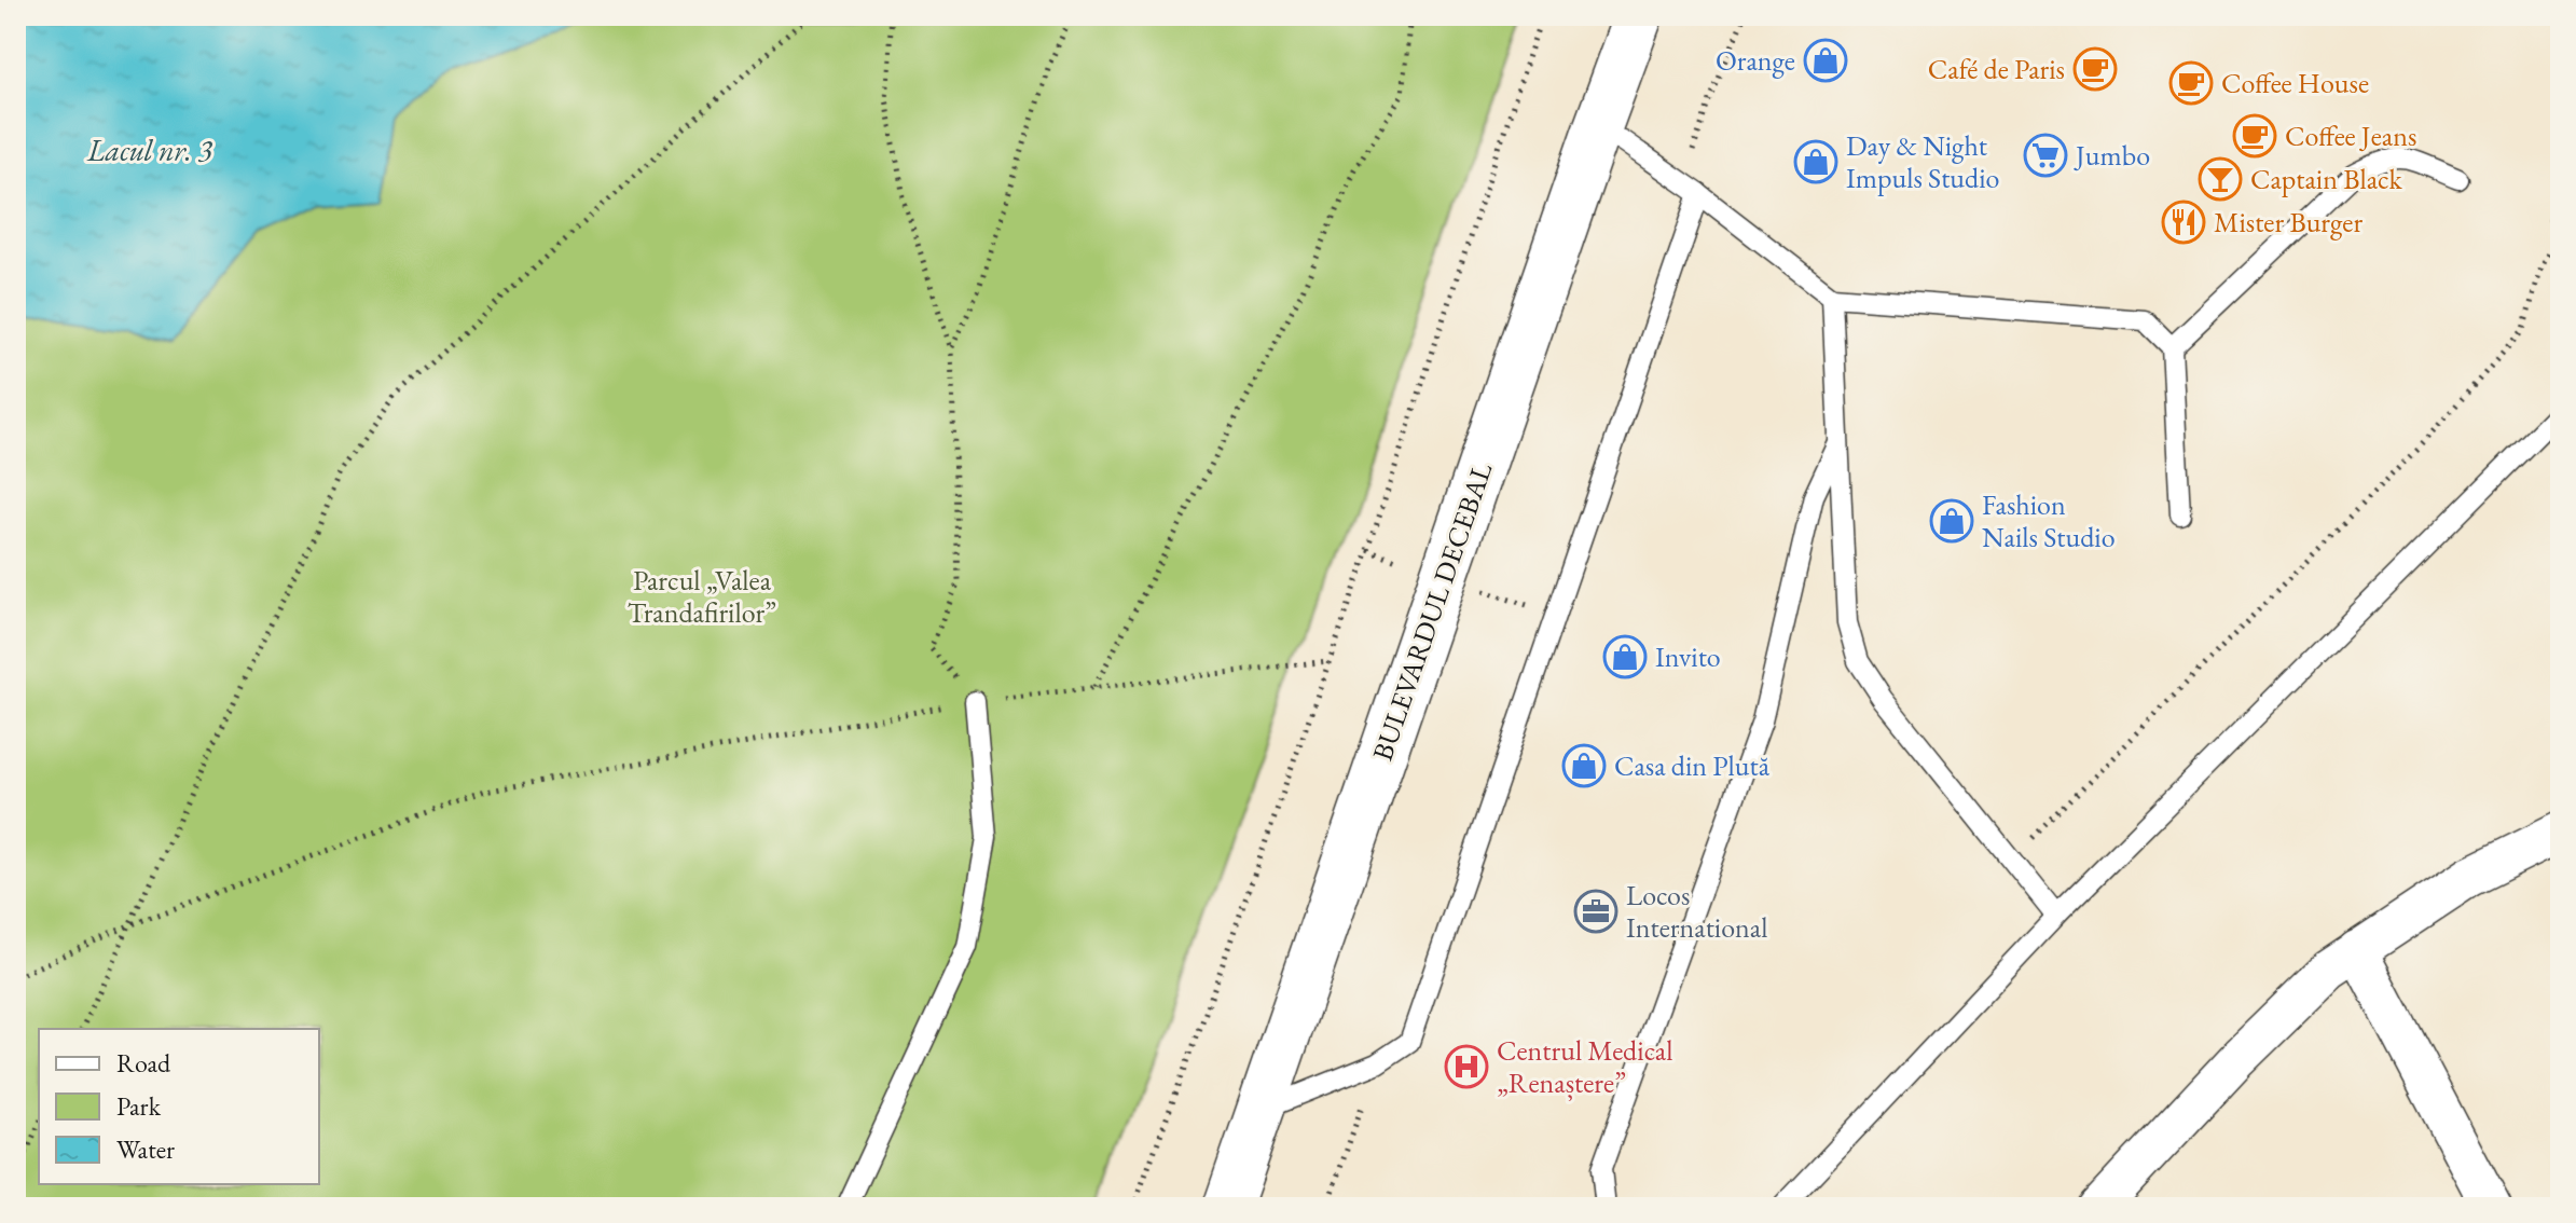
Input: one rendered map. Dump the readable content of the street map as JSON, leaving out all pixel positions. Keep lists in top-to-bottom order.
{
  "streets": {
    "main road": ["BULEVARDUL DECEBAL"]
  },
  "water": ["Lacul nr. 3"],
  "parks": ["Parcul „Valea Trandafirilor”"],
  "places": {
    "shop": [
      "Orange",
      "Day & Night Impuls Studio",
      "Fashion Nails Studio",
      "Invito",
      "Casa din Plută"
    ],
    "cafe": ["Café de Paris", "Coffee House", "Coffee Jeans"],
    "supermarket": ["Jumbo"],
    "bar": ["Captain Black"],
    "restaurant": ["Mister Burger"],
    "office": ["Locos International"],
    "hospital": ["Centrul Medical „Renaștere”"]
  },
  "legend": ["Road", "Park", "Water"]
}
